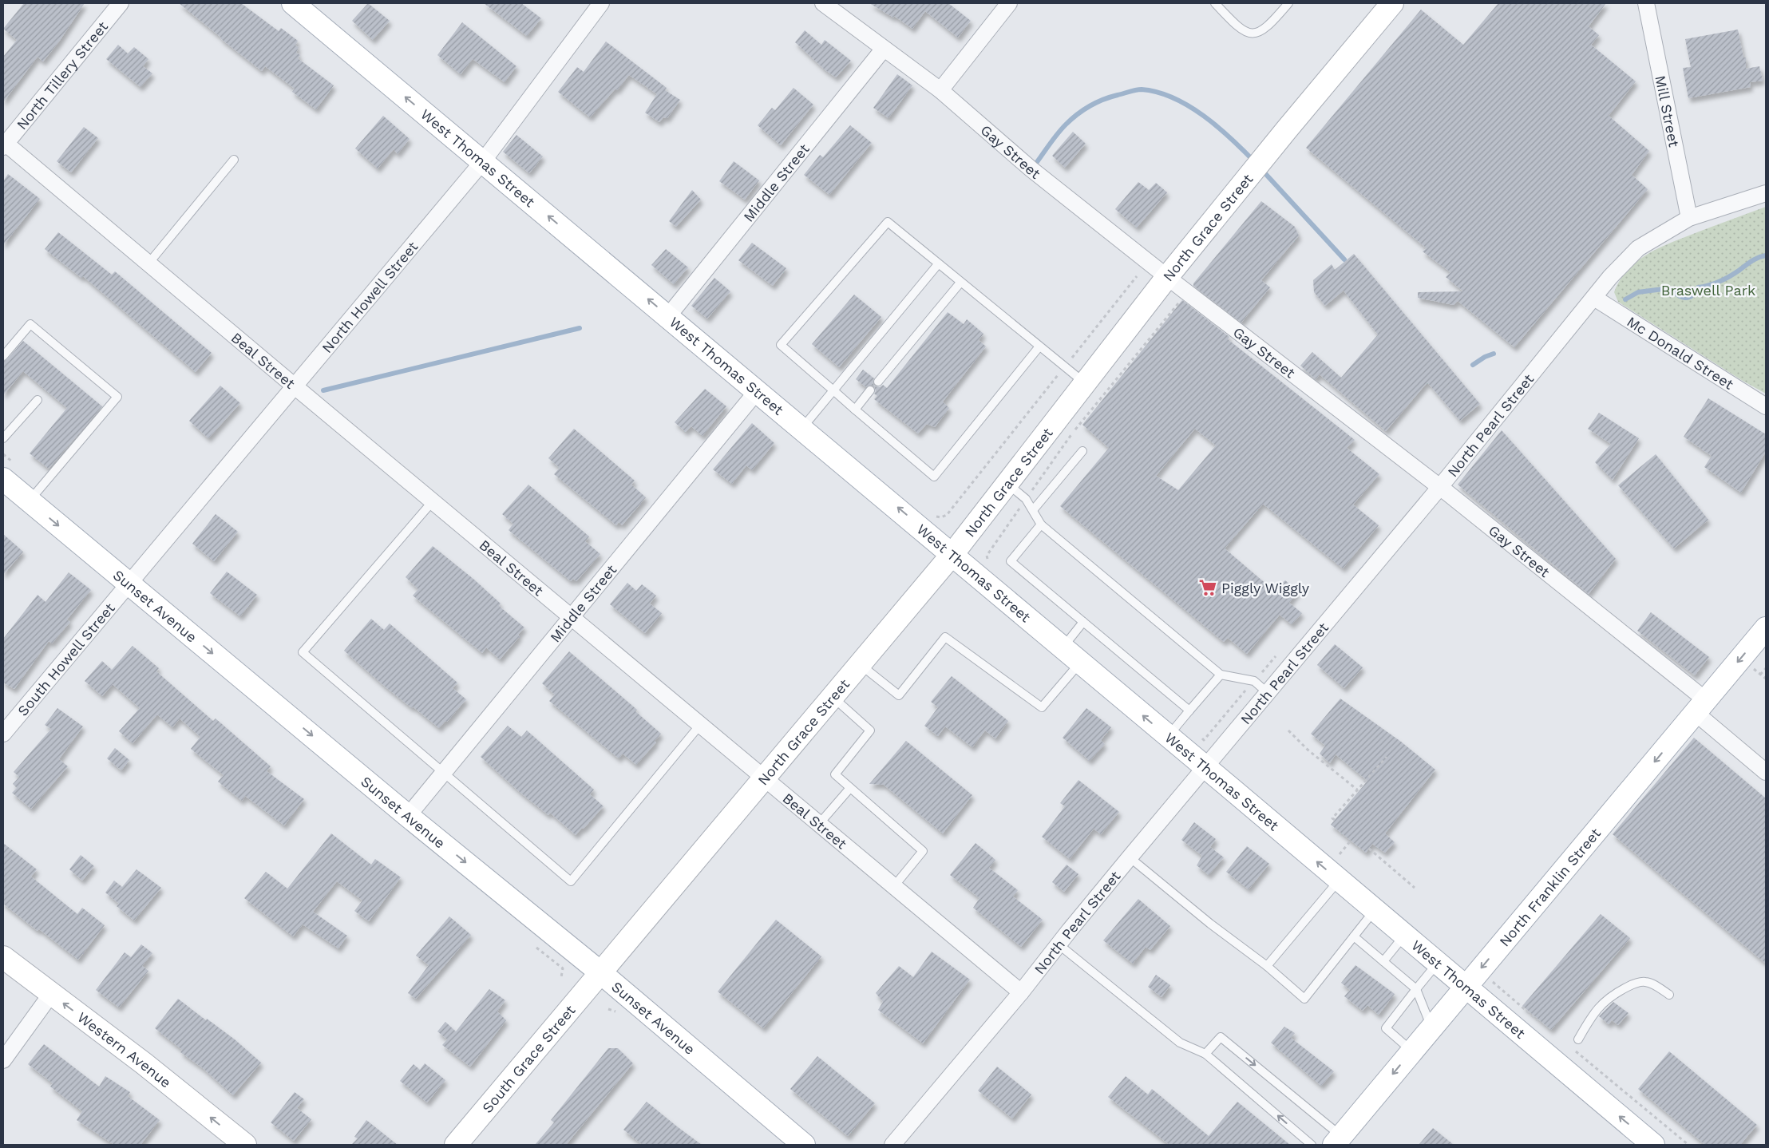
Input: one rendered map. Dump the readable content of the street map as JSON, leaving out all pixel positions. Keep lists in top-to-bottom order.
{
  "streets": {
    "main road": [
      "West Thomas Street",
      "North Grace Street",
      "Sunset Avenue",
      "North Franklin Street",
      "Western Avenue",
      "South Grace Street"
    ],
    "street": [
      "North Tillery Street",
      "Mill Street",
      "Gay Street",
      "Middle Street",
      "North Howell Street",
      "Mc Donald Street",
      "Beal Street",
      "North Pearl Street",
      "South Howell Street"
    ]
  },
  "crossings": [
    ["North Tillery Street", "Beal Street"],
    ["Mill Street", "North Pearl Street"],
    ["Gay Street", "Middle Street"],
    ["Gay Street", "North Grace Street"],
    ["Gay Street", "North Pearl Street"],
    ["Gay Street", "North Franklin Street"],
    ["West Thomas Street", "Middle Street"],
    ["West Thomas Street", "North Grace Street"],
    ["West Thomas Street", "North Howell Street"],
    ["West Thomas Street", "North Pearl Street"],
    ["West Thomas Street", "North Franklin Street"],
    ["Middle Street", "Beal Street"],
    ["Middle Street", "Sunset Avenue"],
    ["North Grace Street", "Beal Street"],
    ["North Grace Street", "Sunset Avenue"],
    ["North Grace Street", "South Grace Street"],
    ["North Howell Street", "Beal Street"],
    ["North Howell Street", "Sunset Avenue"],
    ["North Howell Street", "South Howell Street"],
    ["Mc Donald Street", "North Pearl Street"],
    ["Beal Street", "North Pearl Street"],
    ["Sunset Avenue", "South Howell Street"],
    ["Sunset Avenue", "South Grace Street"]
  ],
  "one_way": [
    "West Thomas Street",
    "Sunset Avenue",
    "North Franklin Street",
    "Western Avenue"
  ],
  "parks": ["Braswell Park"],
  "places": {
    "supermarket": ["Piggly Wiggly"]
  }
}
